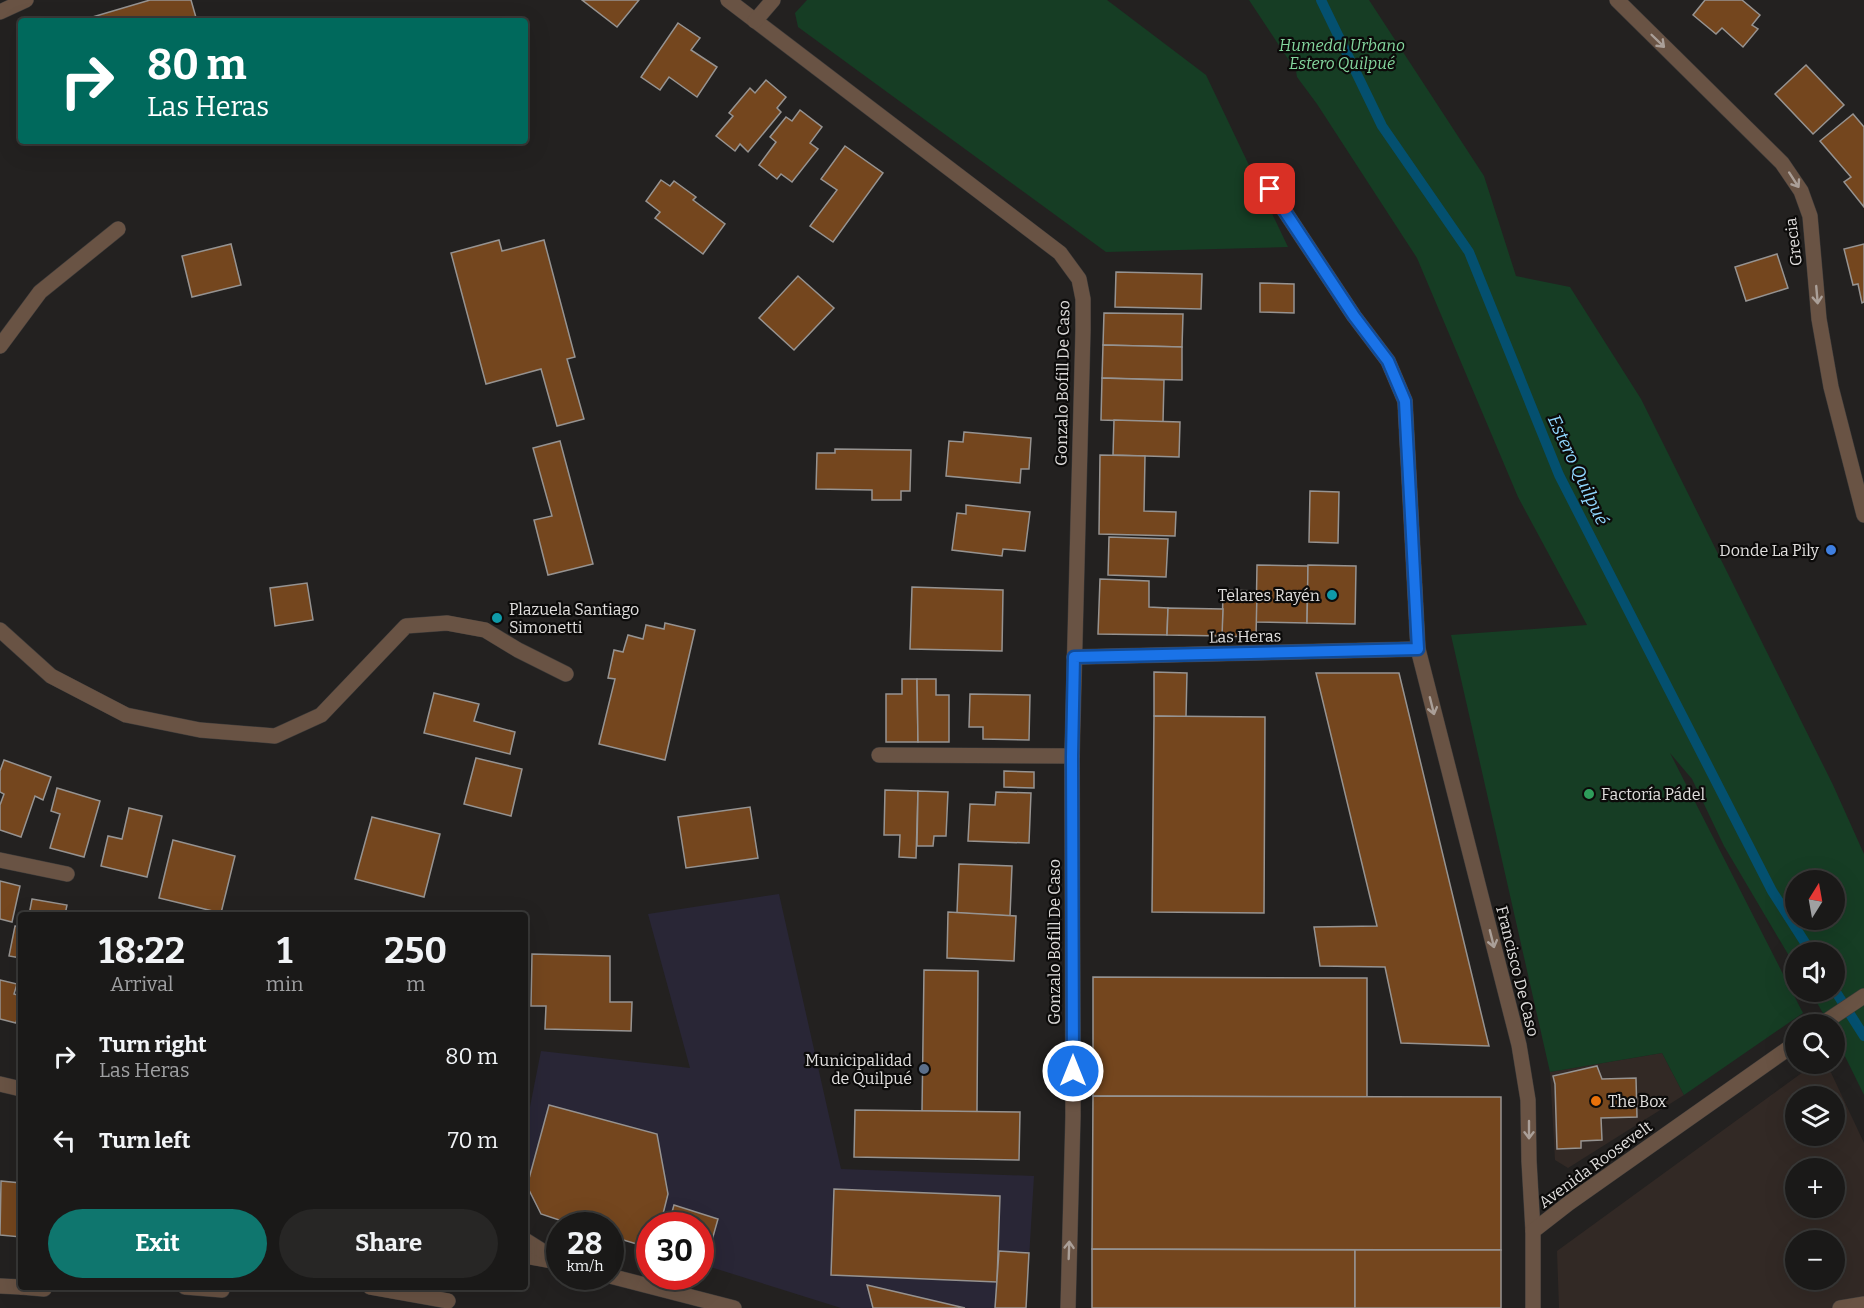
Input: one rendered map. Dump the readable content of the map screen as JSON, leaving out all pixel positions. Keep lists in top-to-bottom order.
{
  "streets": {
    "street": [
      "Grecia",
      "Gonzalo Bofill De Caso",
      "Las Heras",
      "Francisco De Caso",
      "Avenida Roosevelt"
    ]
  },
  "crossings": [
    ["Gonzalo Bofill De Caso", "Las Heras"],
    ["Las Heras", "Francisco De Caso"],
    ["Francisco De Caso", "Avenida Roosevelt"]
  ],
  "one_way": ["Grecia", "Gonzalo Bofill De Caso", "Francisco De Caso"],
  "water": ["Estero Quilpué"],
  "parks": ["Humedal Urbano Estero Quilpué"],
  "places": [
    "Donde La Pily",
    "Telares Rayén",
    "Plazuela Santiago Simonetti",
    "Factoría Pádel",
    "Municipalidad de Quilpué",
    "The Box"
  ],
  "north": "top",
  "page": {
    "turn": ["80 m", "Las Heras"],
    "map_buttons": ["+", "−"],
    "eta": [
      "18:22",
      "Arrival",
      "1",
      "min",
      "250",
      "m"
    ],
    "list": [
      {
        "name": "Turn right",
        "note": "Las Heras",
        "value": "80 m"
      },
      {
        "name": "Turn left",
        "value": "70 m"
      }
    ],
    "buttons": ["Exit", "Share"],
    "speed": "28 km/h",
    "limit": "30"
  }
}
